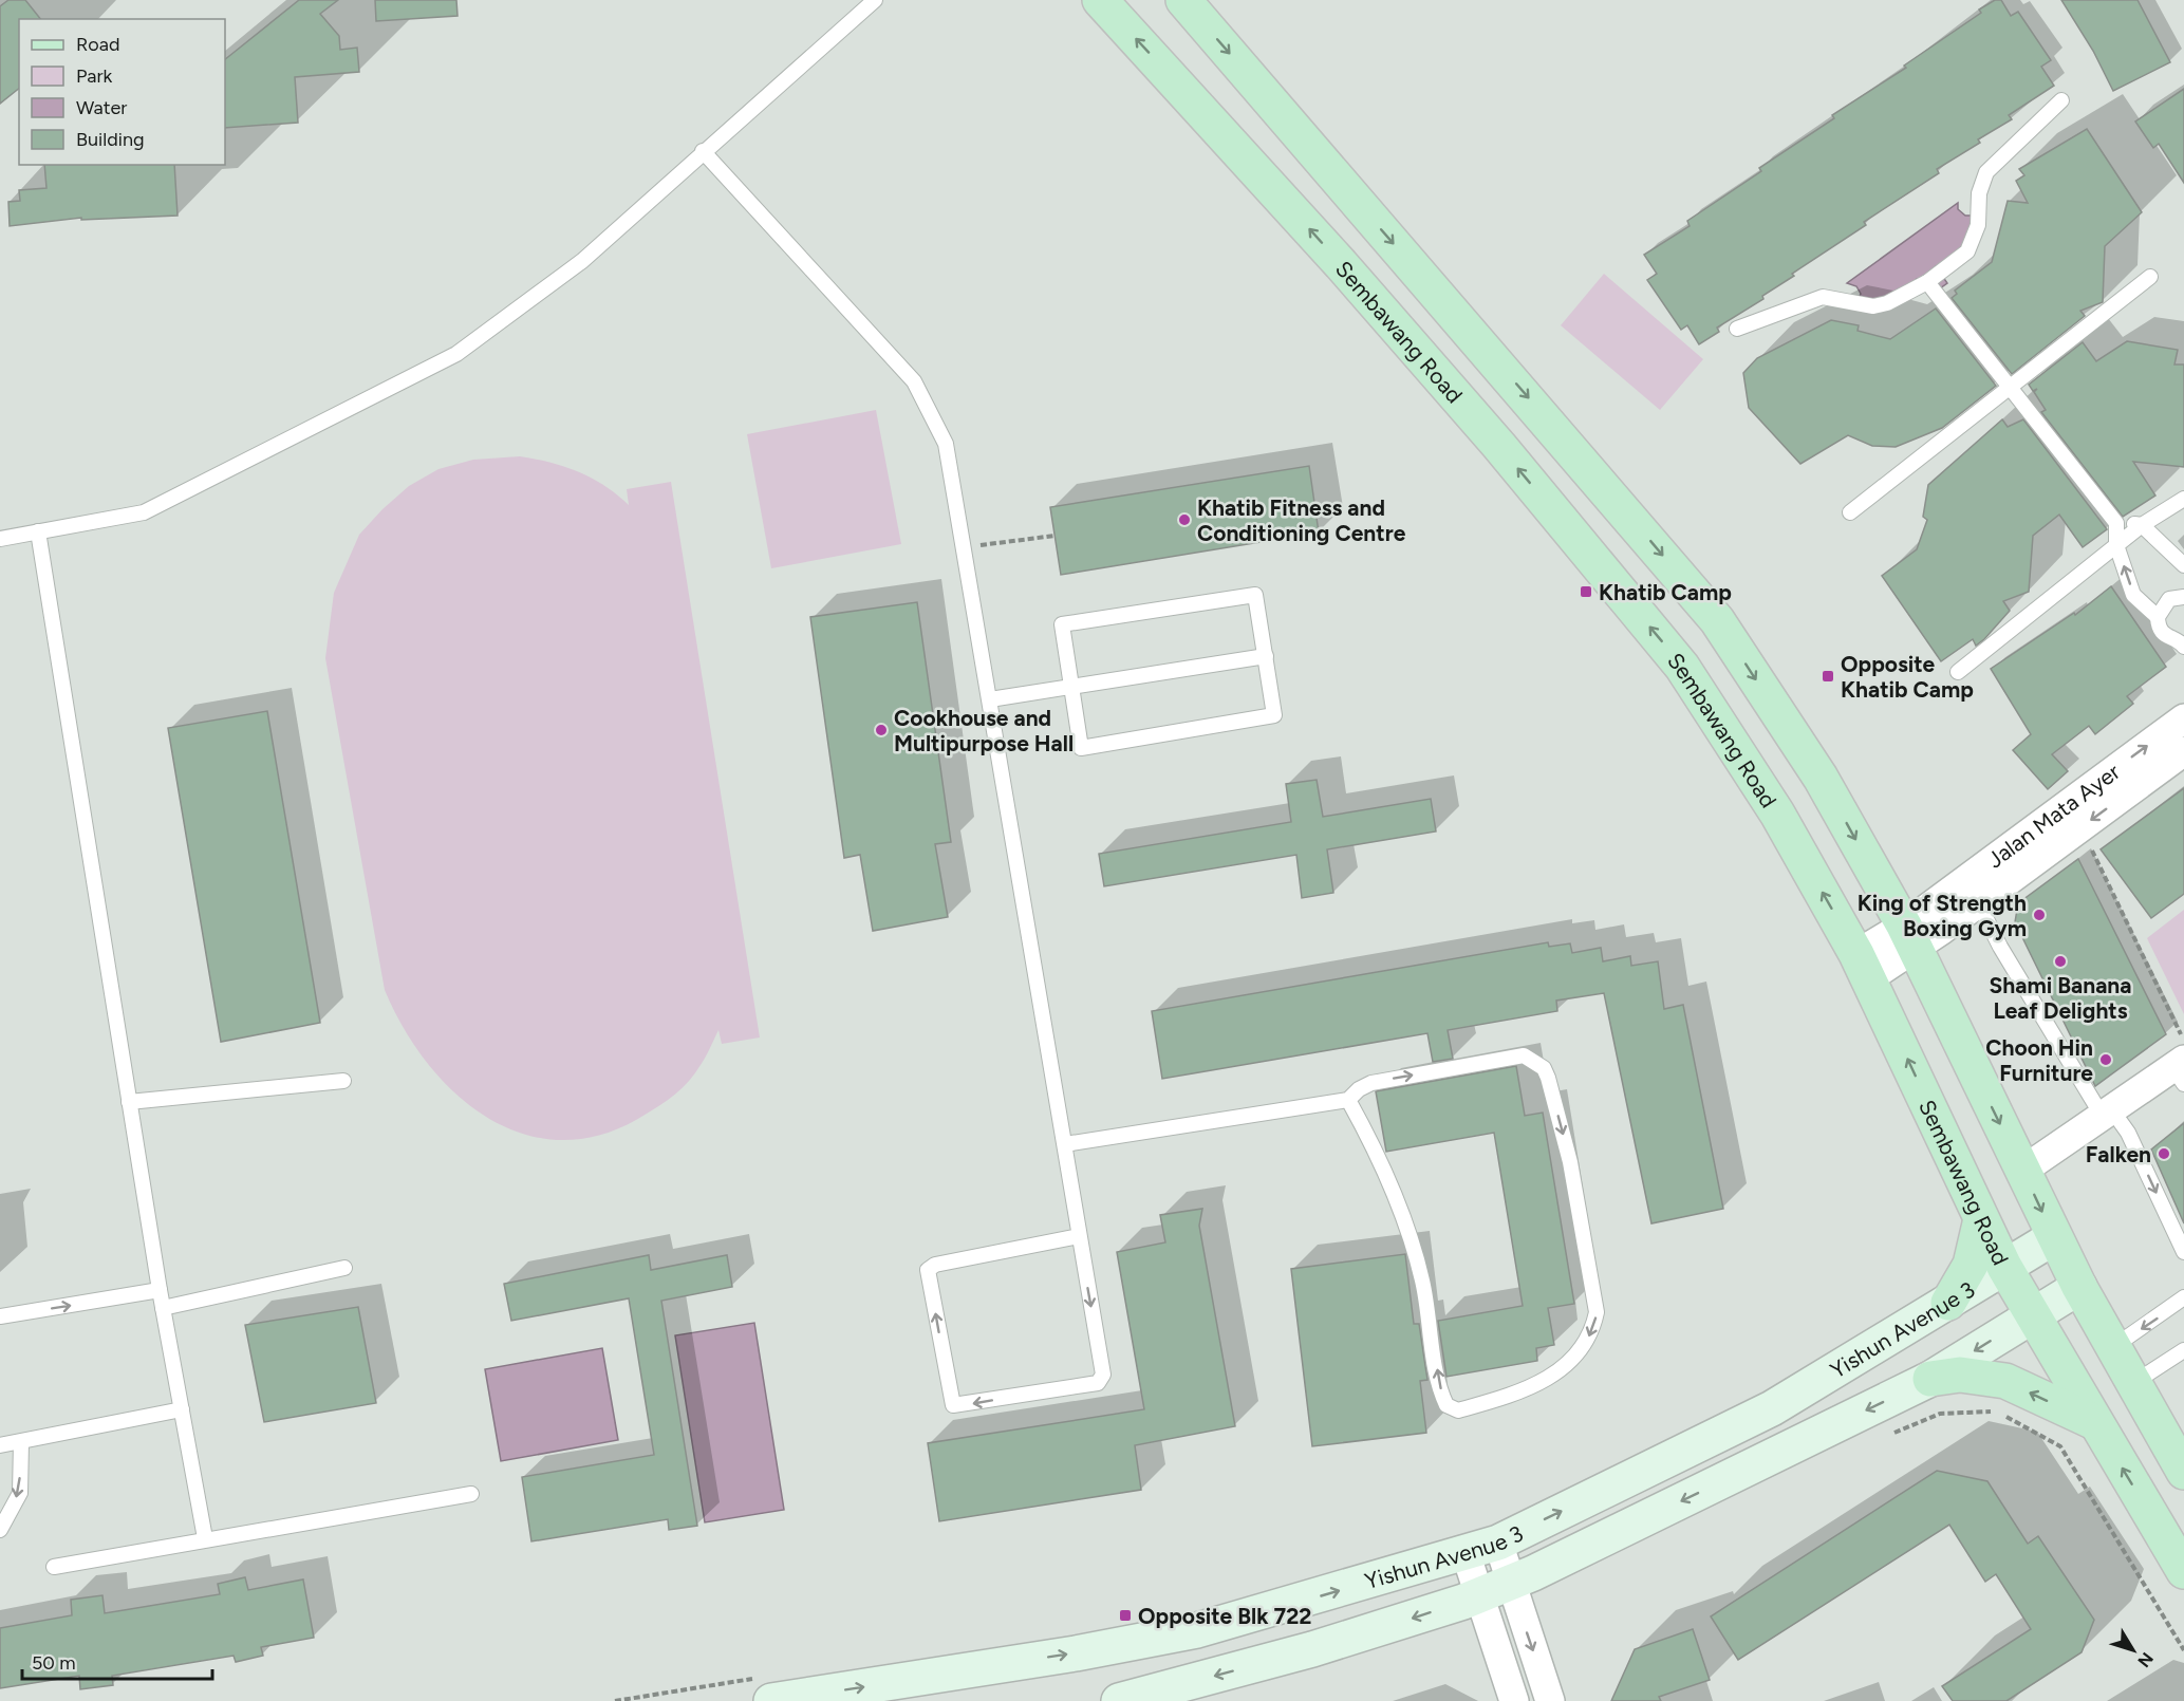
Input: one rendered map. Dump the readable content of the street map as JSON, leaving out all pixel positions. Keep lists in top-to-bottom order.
{
  "streets": {
    "main road": ["Sembawang Road", "Yishun Avenue 3"],
    "street": ["Jalan Mata Ayer"]
  },
  "crossings": [
    ["Sembawang Road", "Jalan Mata Ayer"],
    ["Sembawang Road", "Yishun Avenue 3"]
  ],
  "places": {
    "other": [
      "Khatib Fitness and Conditioning Centre",
      "Cookhouse and Multipurpose Hall",
      "King of Strength Boxing Gym",
      "Shami Banana Leaf Delights",
      "Choon Hin Furniture",
      "Falken"
    ],
    "transit": ["Khatib Camp", "Opposite Khatib Camp", "Opposite Blk 722"]
  },
  "legend": [
    "Road",
    "Park",
    "Water",
    "Building"
  ],
  "scale_bar": "50 m",
  "north": "bottom right"
}
